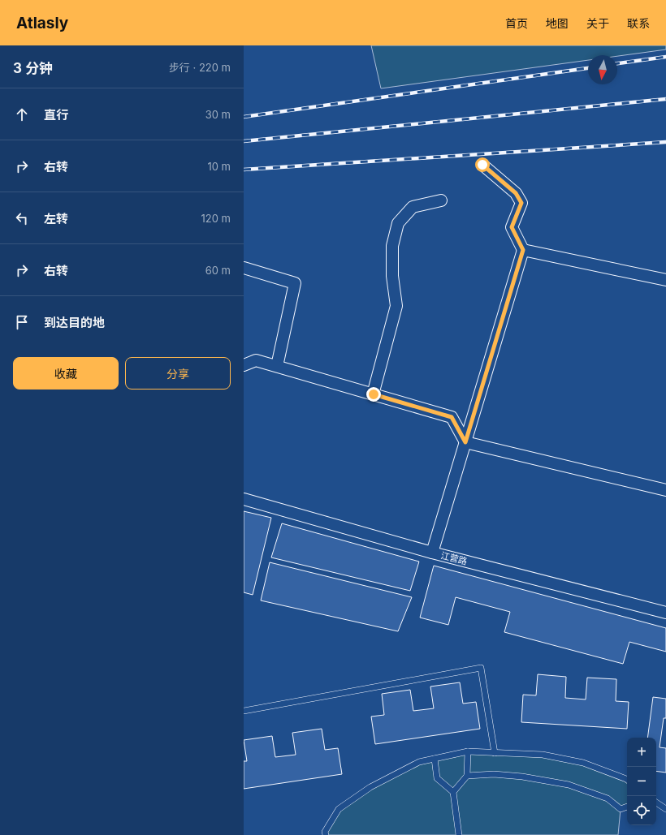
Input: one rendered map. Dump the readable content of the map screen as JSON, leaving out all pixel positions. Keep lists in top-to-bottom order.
{
  "streets": {
    "street": ["江营路"]
  },
  "north": "bottom",
  "page": {
    "header": "Atlasly",
    "nav": [
      "首页",
      "地图",
      "关于",
      "联系"
    ],
    "heading": ["3 分钟", "步行 · 220 m"],
    "list": [
      ["直行", "30 m"],
      ["右转", "10 m"],
      ["左转", "120 m"],
      ["右转", "60 m"],
      "到达目的地"
    ],
    "buttons": ["收藏", "分享"],
    "map_buttons": ["+", "−"]
  }
}
